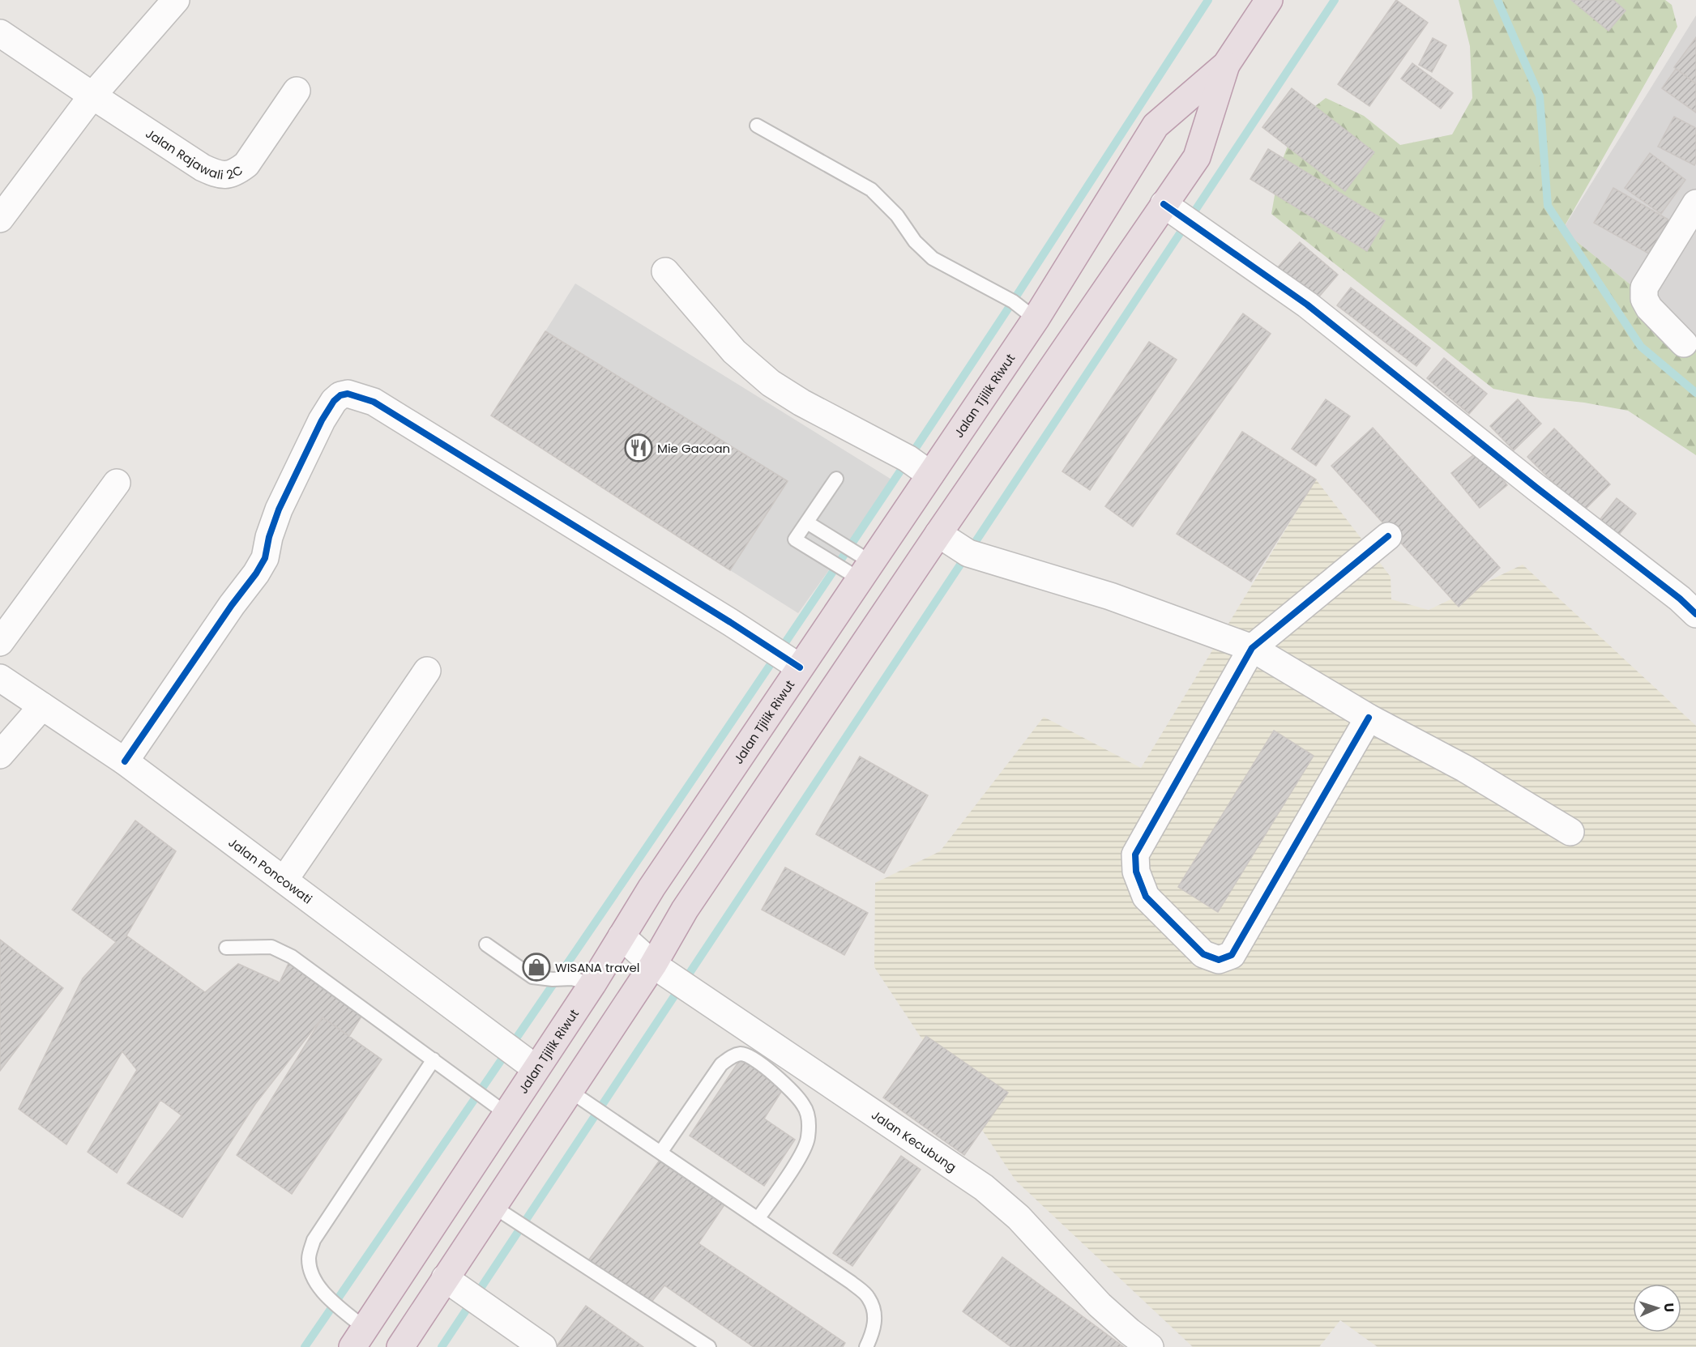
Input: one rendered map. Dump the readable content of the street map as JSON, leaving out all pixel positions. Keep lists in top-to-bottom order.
{
  "streets": {
    "highway": ["Jalan Tjilik Riwut"],
    "street": ["Jalan Rajawali 2C", "Jalan Poncowati", "Jalan Kecubung"]
  },
  "crossings": [
    ["Jalan Tjilik Riwut", "Jalan Poncowati"],
    ["Jalan Tjilik Riwut", "Jalan Kecubung"]
  ],
  "places": {
    "restaurant": ["Mie Gacoan"],
    "shop": ["WISANA travel"]
  },
  "north": "right"
}
